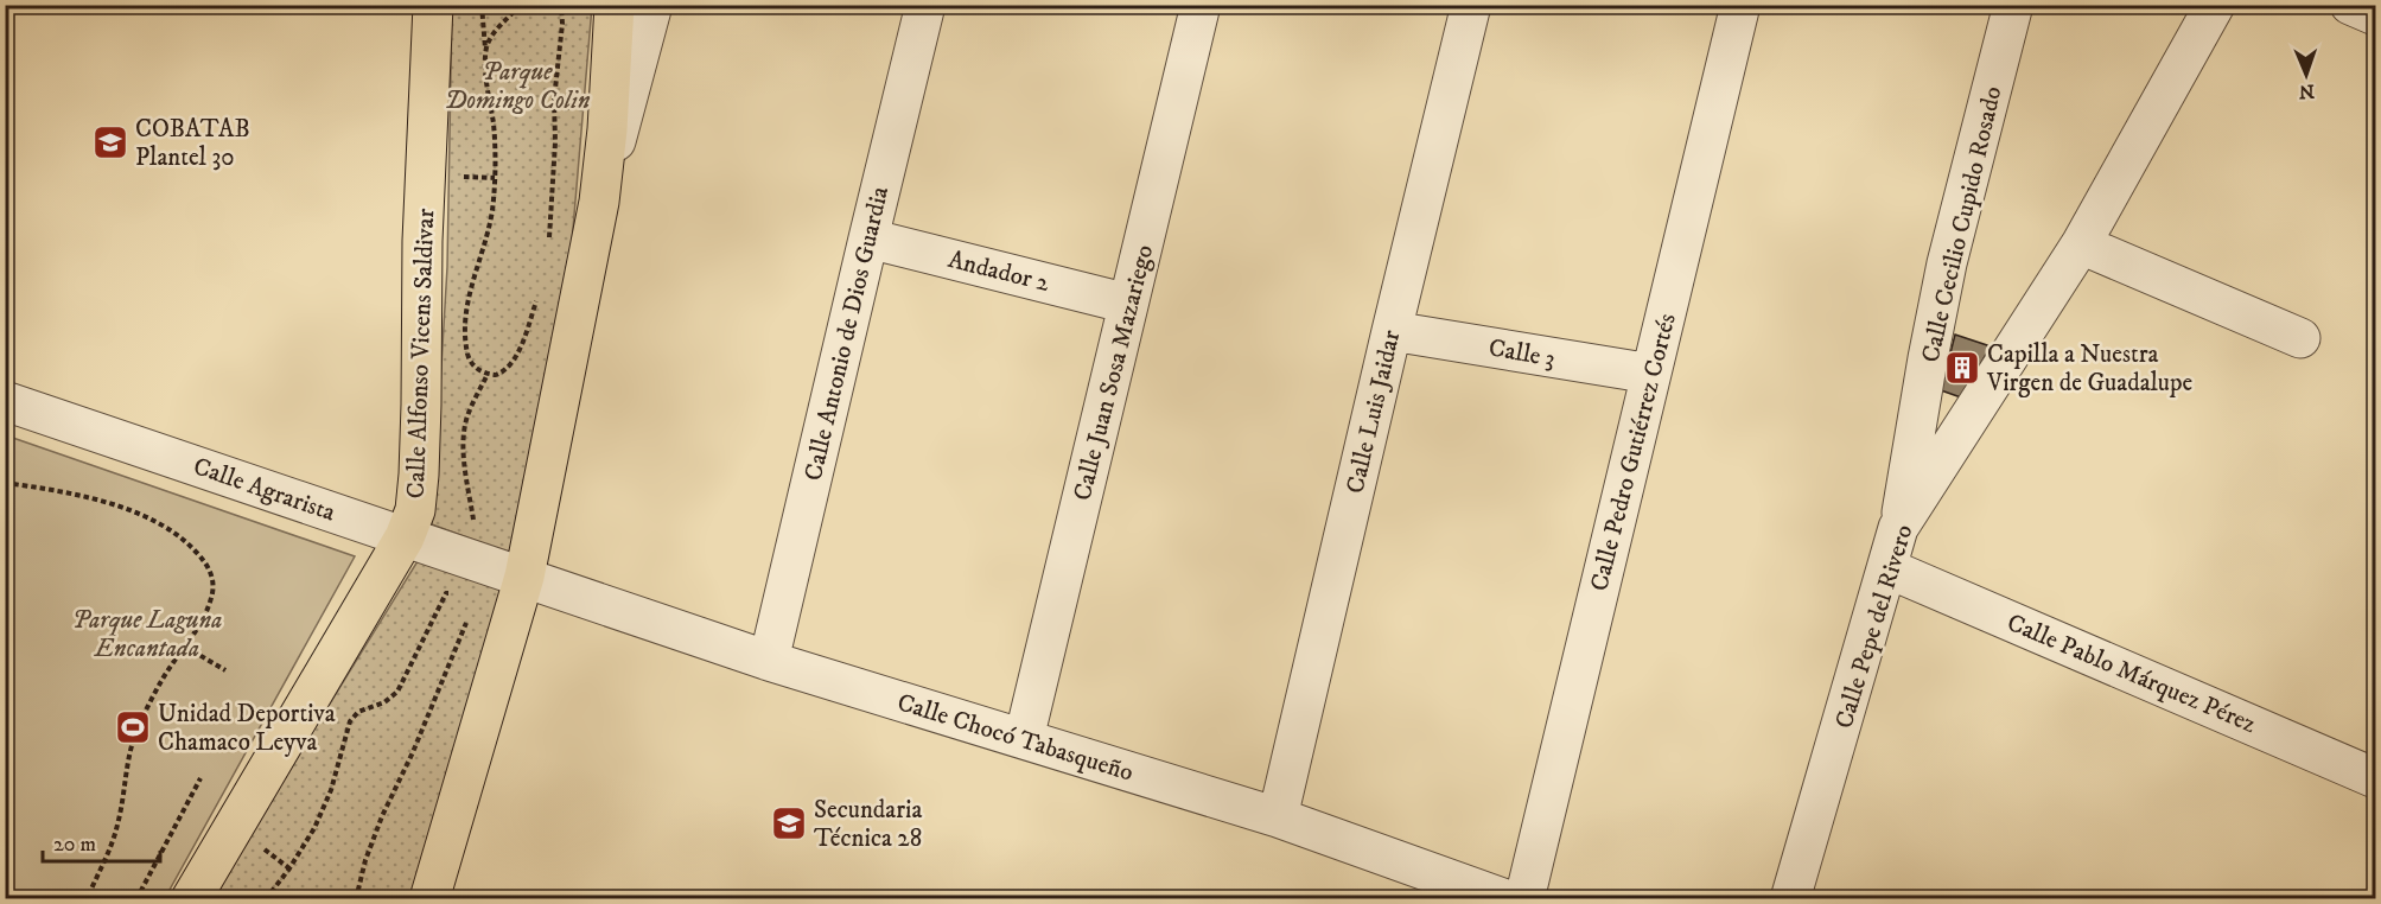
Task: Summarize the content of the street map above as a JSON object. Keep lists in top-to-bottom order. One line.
{"streets":{"main road":["Calle Alfonso Vicens Saldivar"],"street":["Calle Cecilio Cupido Rosado","Andador 2","Calle Antonio de Dios Guardia","Calle 3","Calle Juan Sosa Mazariego","Calle Luis Jaidar","Calle Pedro Gutiérrez Cortés","Calle Agrarista","Calle Pepe del Rivero","Calle Pablo Márquez Pérez","Calle Chocó Tabasqueño"]},"crossings":[["Calle Cecilio Cupido Rosado","Calle Pepe del Rivero"],["Andador 2","Calle Antonio de Dios Guardia"],["Andador 2","Calle Juan Sosa Mazariego"],["Calle Antonio de Dios Guardia","Calle Chocó Tabasqueño"],["Calle 3","Calle Luis Jaidar"],["Calle 3","Calle Pedro Gutiérrez Cortés"],["Calle Alfonso Vicens Saldivar","Calle Agrarista"],["Calle Juan Sosa Mazariego","Calle Chocó Tabasqueño"],["Calle Luis Jaidar","Calle Chocó Tabasqueño"],["Calle Agrarista","Calle Chocó Tabasqueño"],["Calle Pepe del Rivero","Calle Pablo Márquez Pérez"]],"parks":["Parque Domingo Colin","Parque Laguna Encantada"],"places":{"school or university":["COBATAB Plantel 30","Secundaria Técnica 28"],"building":["Capilla a Nuestra Virgen de Guadalupe"],"sports":["Unidad Deportiva Chamaco Leyva"]},"scale_bar":"20 m","north":"bottom"}
